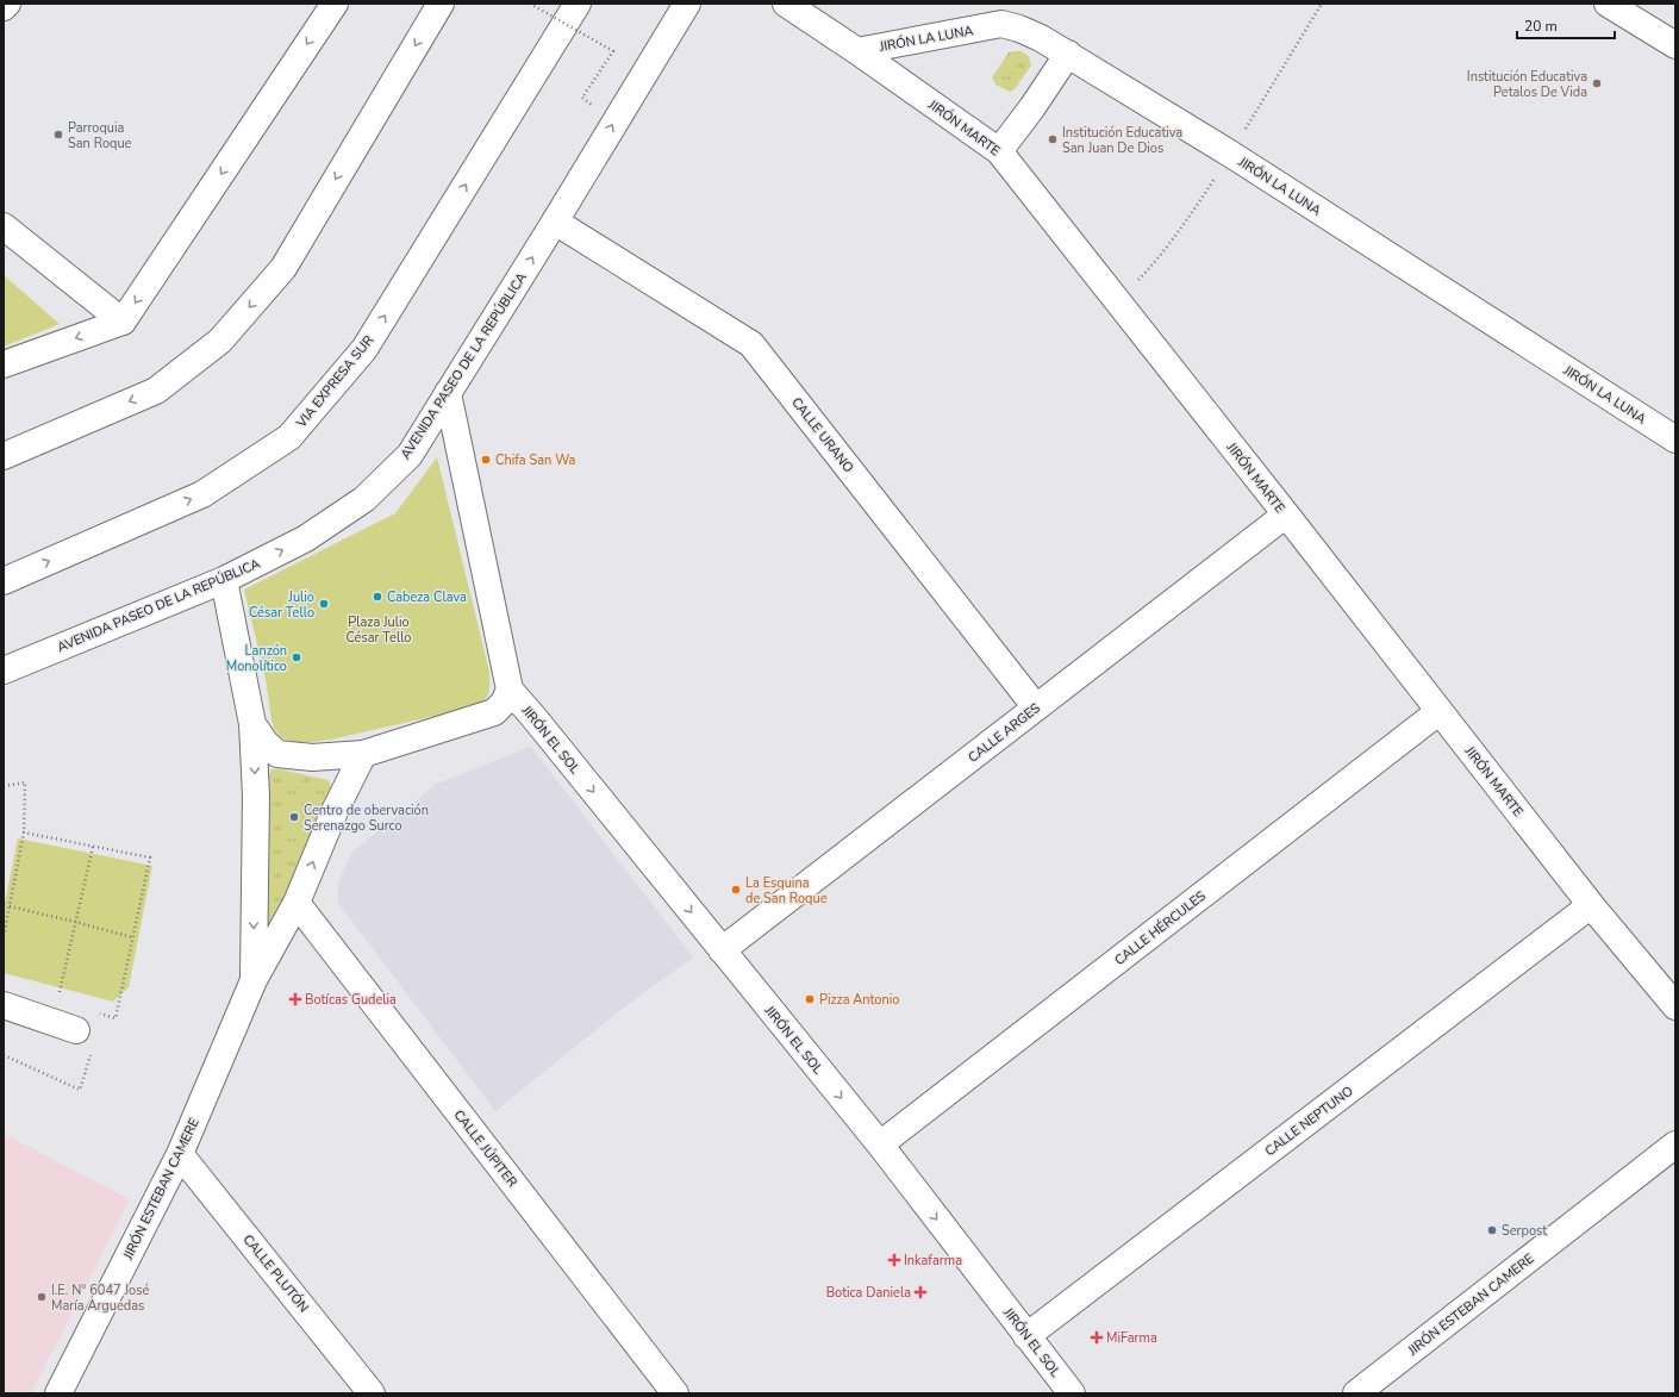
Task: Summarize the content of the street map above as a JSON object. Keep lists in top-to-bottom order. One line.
{"streets":{"main road":["JIRÓN LA LUNA","JIRÓN MARTE","AVENIDA PASEO DE LA REPÚBLICA","VIA EXPRESA SUR","CALLE URANO","CALLE ARGES","JIRÓN EL SOL","CALLE HÉRCULES","CALLE NEPTUNO","CALLE JÚPITER","JIRÓN ESTEBAN CAMERE","CALLE PLUTÓN"]},"crossings":[["JIRÓN LA LUNA","JIRÓN MARTE"],["JIRÓN MARTE","CALLE ARGES"],["JIRÓN MARTE","CALLE HÉRCULES"],["JIRÓN MARTE","CALLE NEPTUNO"],["AVENIDA PASEO DE LA REPÚBLICA","CALLE URANO"],["AVENIDA PASEO DE LA REPÚBLICA","JIRÓN ESTEBAN CAMERE"],["CALLE URANO","CALLE ARGES"],["CALLE ARGES","JIRÓN EL SOL"],["JIRÓN EL SOL","CALLE HÉRCULES"],["JIRÓN EL SOL","CALLE NEPTUNO"],["CALLE JÚPITER","JIRÓN ESTEBAN CAMERE"],["JIRÓN ESTEBAN CAMERE","CALLE PLUTÓN"]],"one_way":["JIRÓN EL SOL"],"parks":["Plaza Julio César Tello"],"places":{"other":["Institución Educativa Petalos De Vida","Parroquia San Roque","Institución Educativa San Juan De Dios","Chifa San Wa","Cabeza Clava","Julio César Tello","Lanzón Monolítico","Centro de obervación Serenazgo Surco","La Esquina de San Roque","Pizza Antonio","Serpost","I.E. N° 6047 José María Arguedas"],"health":["Botícas Gudelia","Inkafarma","Botica Daniela","MiFarma"]},"scale_bar":"20 m"}
